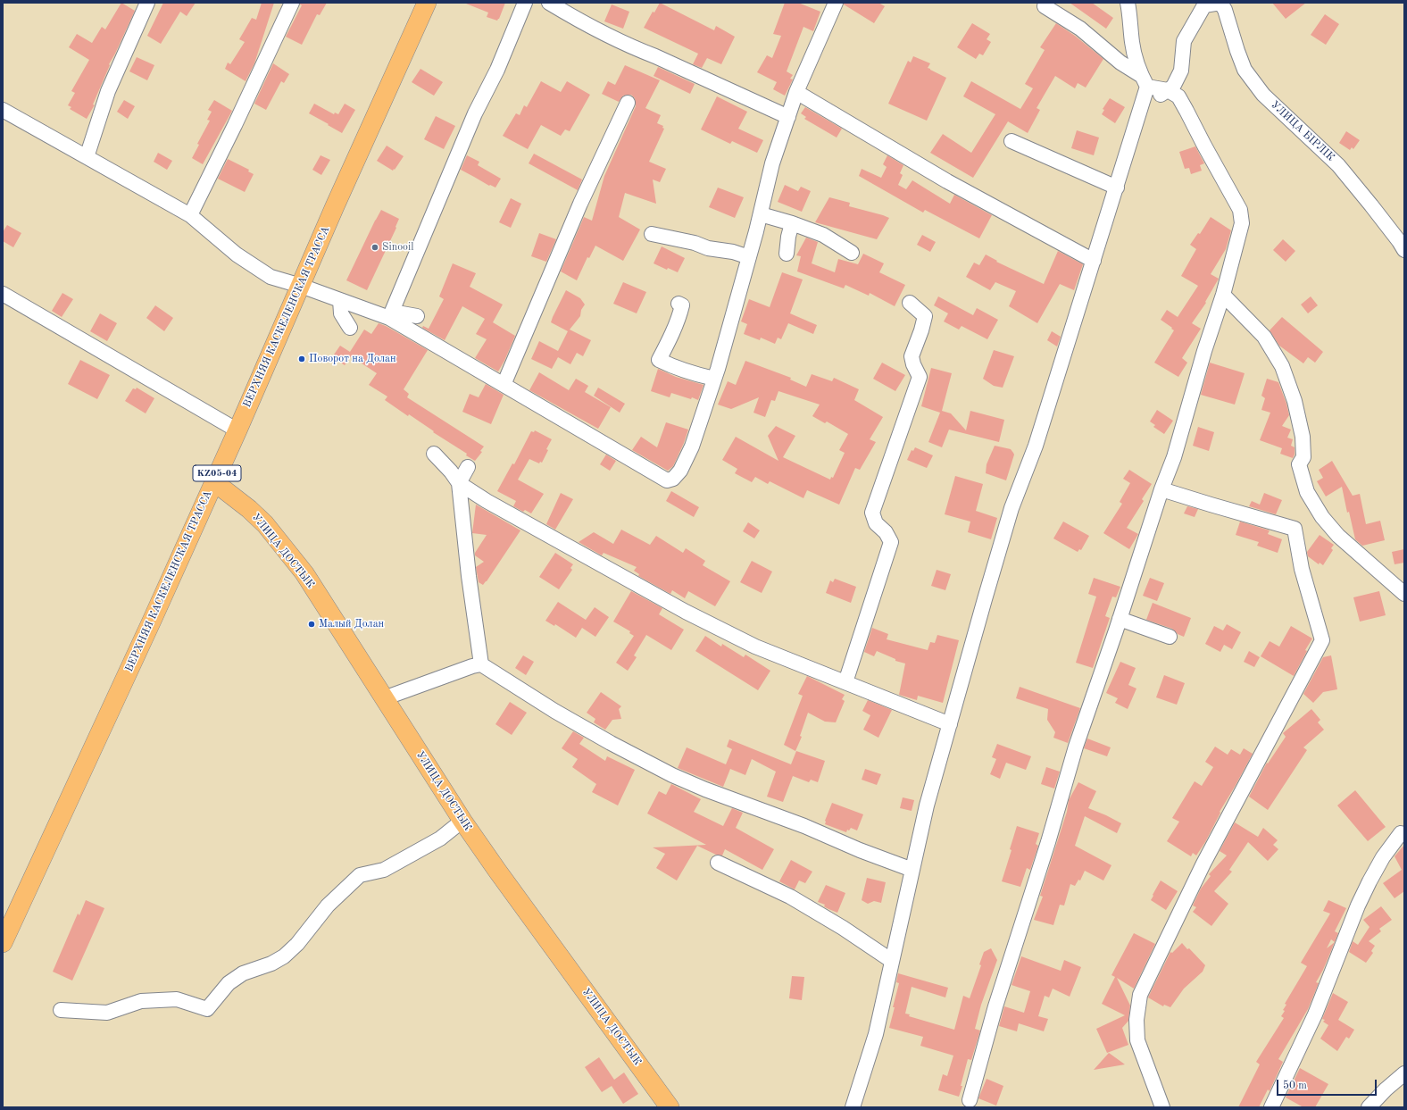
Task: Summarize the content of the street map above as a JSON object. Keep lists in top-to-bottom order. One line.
{"streets":{"main road":["ВЕРХНЯЯ КАСКЕЛЕНСКАЯ ТРАССА","KZ05-04","УЛИЦА ДОСТЫК"],"street":["УЛИЦА БІРЛІК"]},"crossings":[["ВЕРХНЯЯ КАСКЕЛЕНСКАЯ ТРАССА","УЛИЦА ДОСТЫК"]],"places":["Sinooil","Поворот на Долан","Малый Долан"],"scale_bar":"50 m"}
